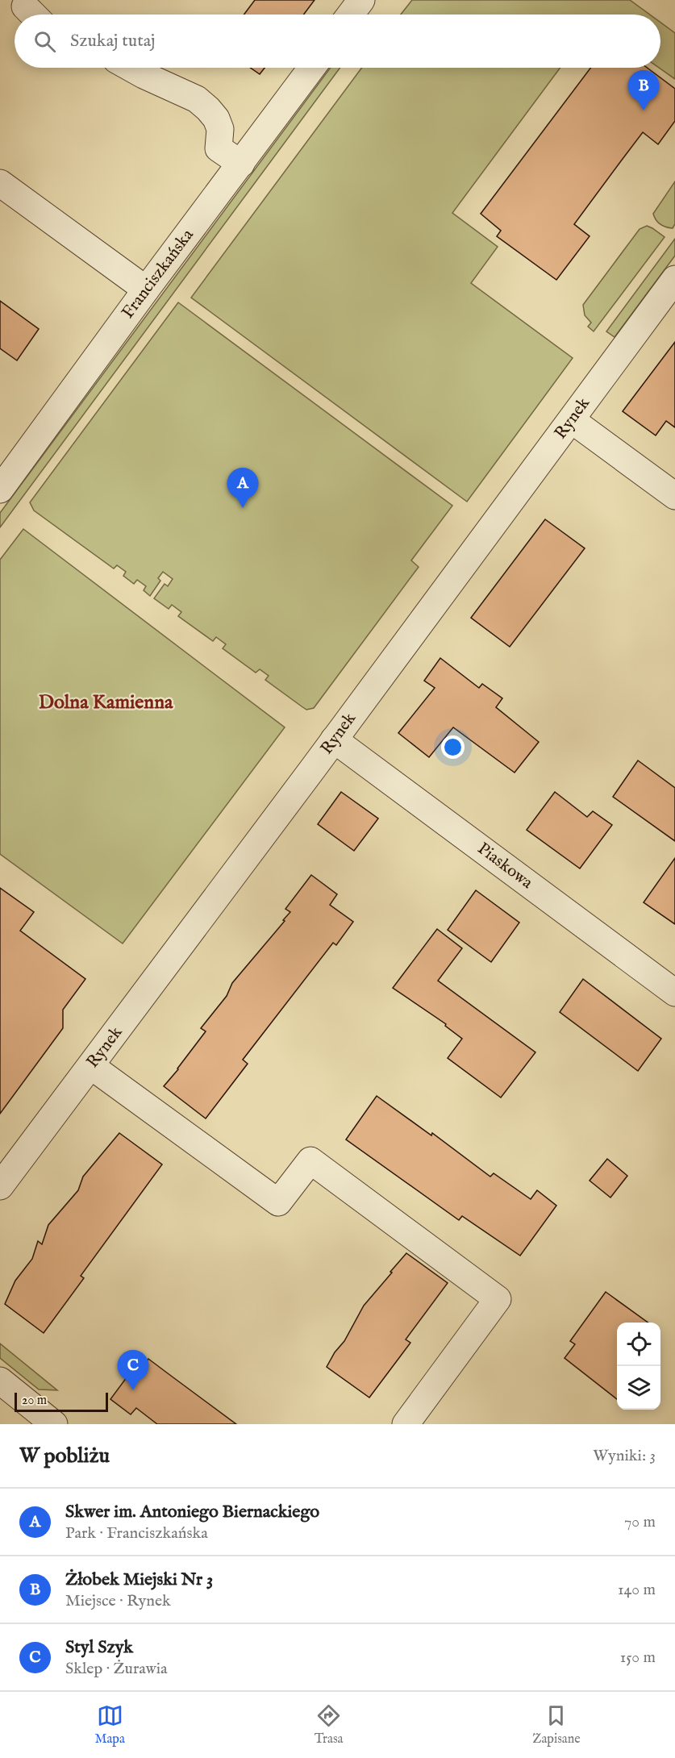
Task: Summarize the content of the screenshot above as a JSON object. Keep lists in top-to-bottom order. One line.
{"streets":{"street":["Franciszkańska","Rynek","Piaskowa"]},"crossings":[["Rynek","Piaskowa"]],"districts":["Dolna Kamienna"],"scale_bar":"20 m","page":{"search":"Szukaj tutaj","pins":["B","A","C"],"scale":"20 m","heading":["W pobliżu","Wyniki: 3"],"list":[{"mark":"A","name":"Skwer im. Antoniego Biernackiego","note":"Park · Franciszkańska","value":"70 m"},{"mark":"B","name":"Żłobek Miejski Nr 3","note":"Miejsce · Rynek","value":"140 m"},{"mark":"C","name":"Styl Szyk","note":"Sklep · Żurawia","value":"150 m"}],"nav":["Mapa","Trasa","Zapisane"]}}
